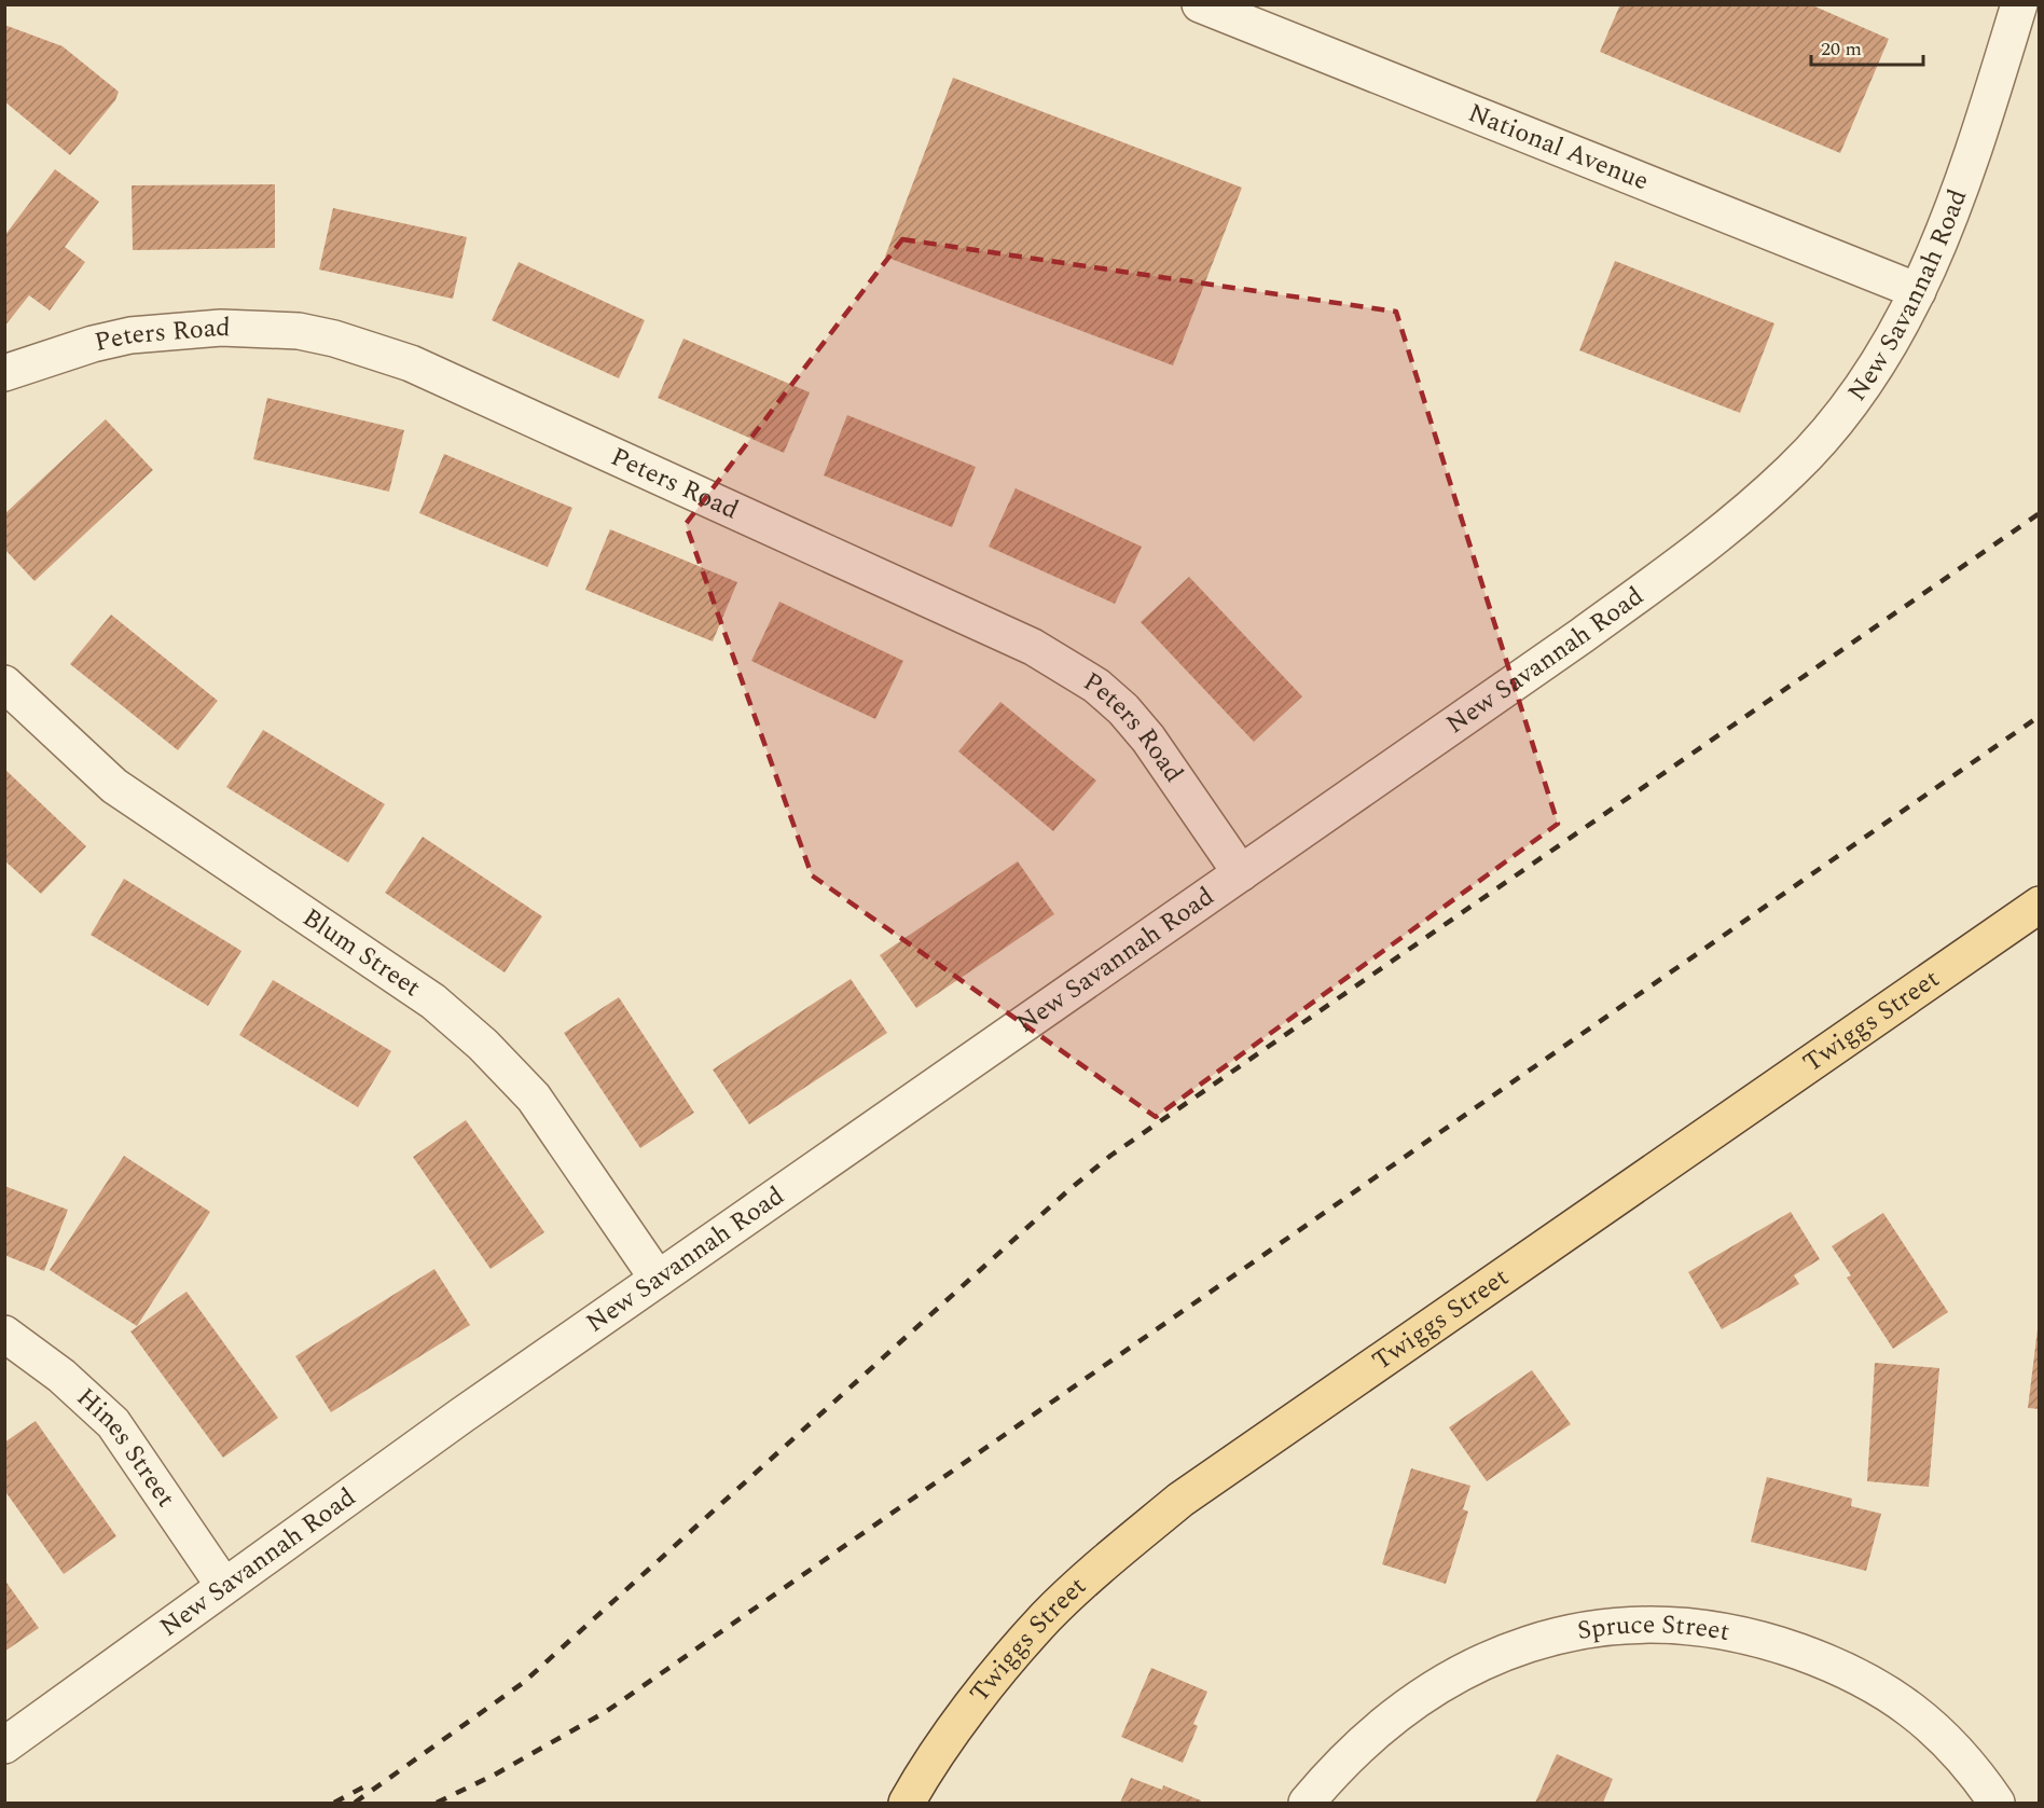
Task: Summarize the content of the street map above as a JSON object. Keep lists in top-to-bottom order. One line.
{"streets":{"main road":["Twiggs Street"],"street":["National Avenue","New Savannah Road","Peters Road","Blum Street","Hines Street","Spruce Street"]},"crossings":[["National Avenue","New Savannah Road"],["New Savannah Road","Peters Road"],["New Savannah Road","Blum Street"],["New Savannah Road","Hines Street"]],"scale_bar":"20 m"}
